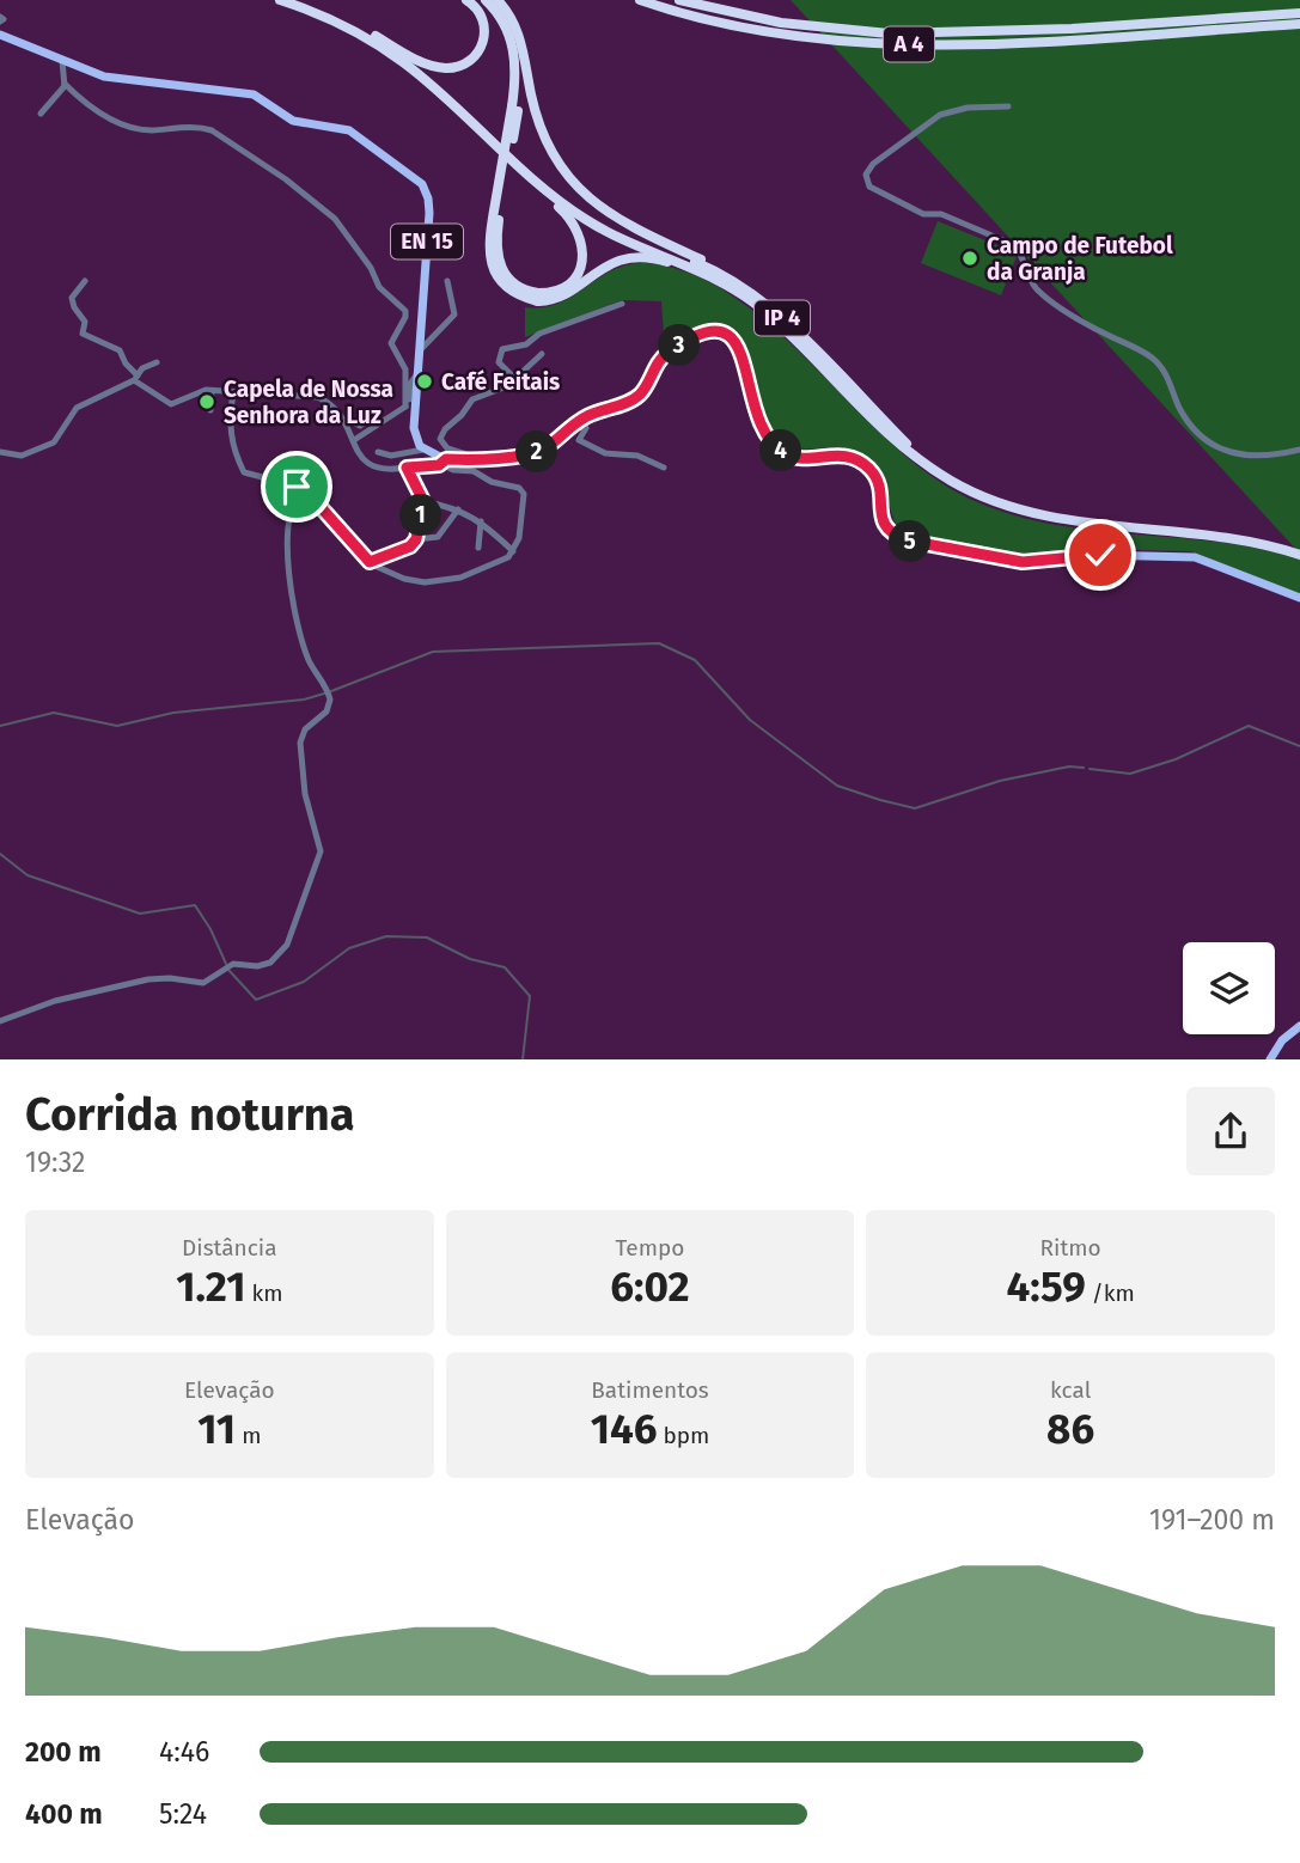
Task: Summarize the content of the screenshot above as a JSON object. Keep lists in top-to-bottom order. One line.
{"streets":{"highway":["A 4","IP 4"],"main road":["EN 15"]},"places":["Campo de Futebol da Granja","Café Feitais","Capela de Nossa Senhora da Luz"],"page":{"pins":["3","4","2","1","5"],"heading":["Corrida noturna","19:32"],"stats":[["Distância","1.21 km"],["Tempo","6:02"],["Ritmo","4:59 /km"],["Elevação","11 m"],["Batimentos","146 bpm"],["kcal","86"]],"chart":["Elevação","191–200 m"],"list":[{"name":"200 m","note":"4:46"},{"name":"400 m","note":"5:24"}]}}
